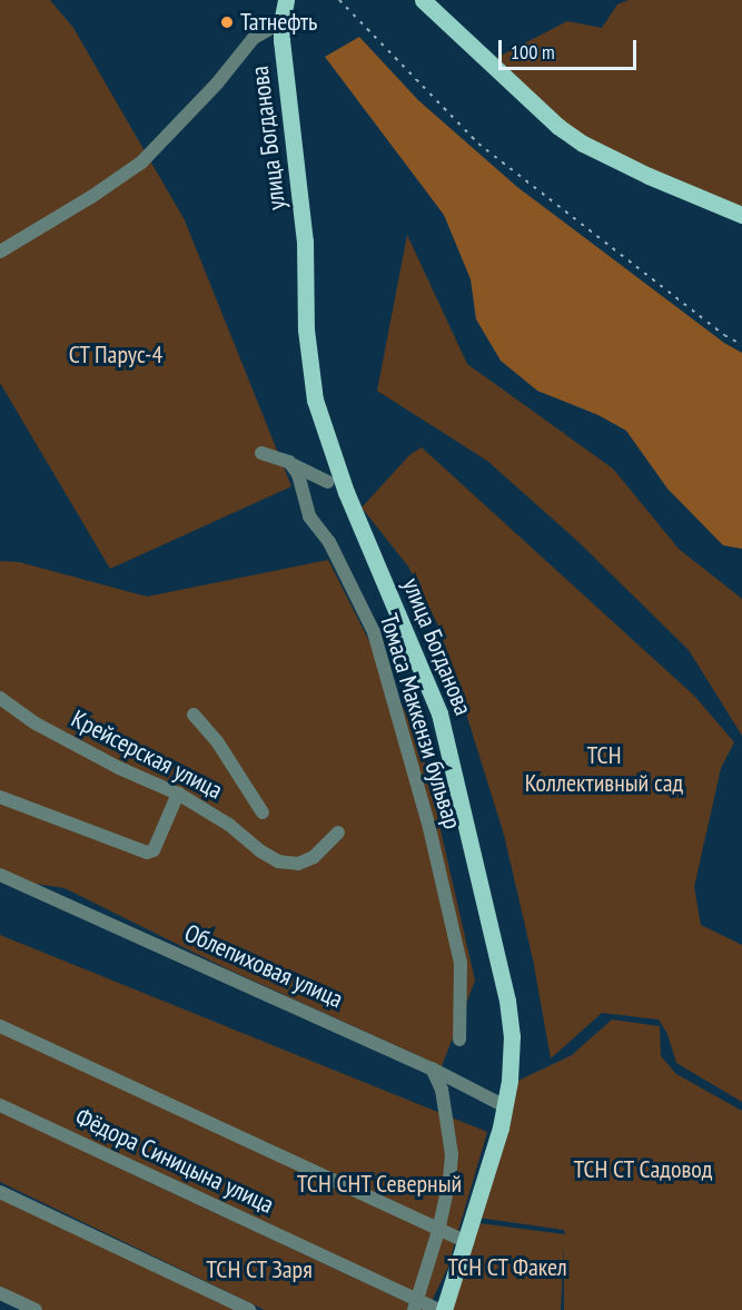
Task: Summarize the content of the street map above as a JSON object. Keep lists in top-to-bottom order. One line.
{"streets":{"main road":["улица Богданова"],"street":["Томаса Маккензи бульвар","Крейсерская улица","Облепиховая улица","Фёдора Синицына улица"]},"crossings":[["улица Богданова","Облепиховая улица"],["улица Богданова","Фёдора Синицына улица"]],"parks":["СТ Парус-4","ТСН Коллективный сад","ТСН СТ Садовод","ТСН СНТ Северный","ТСН СТ Факел","ТСН СТ Заря"],"places":["Татнефть"],"scale_bar":"100 m"}
